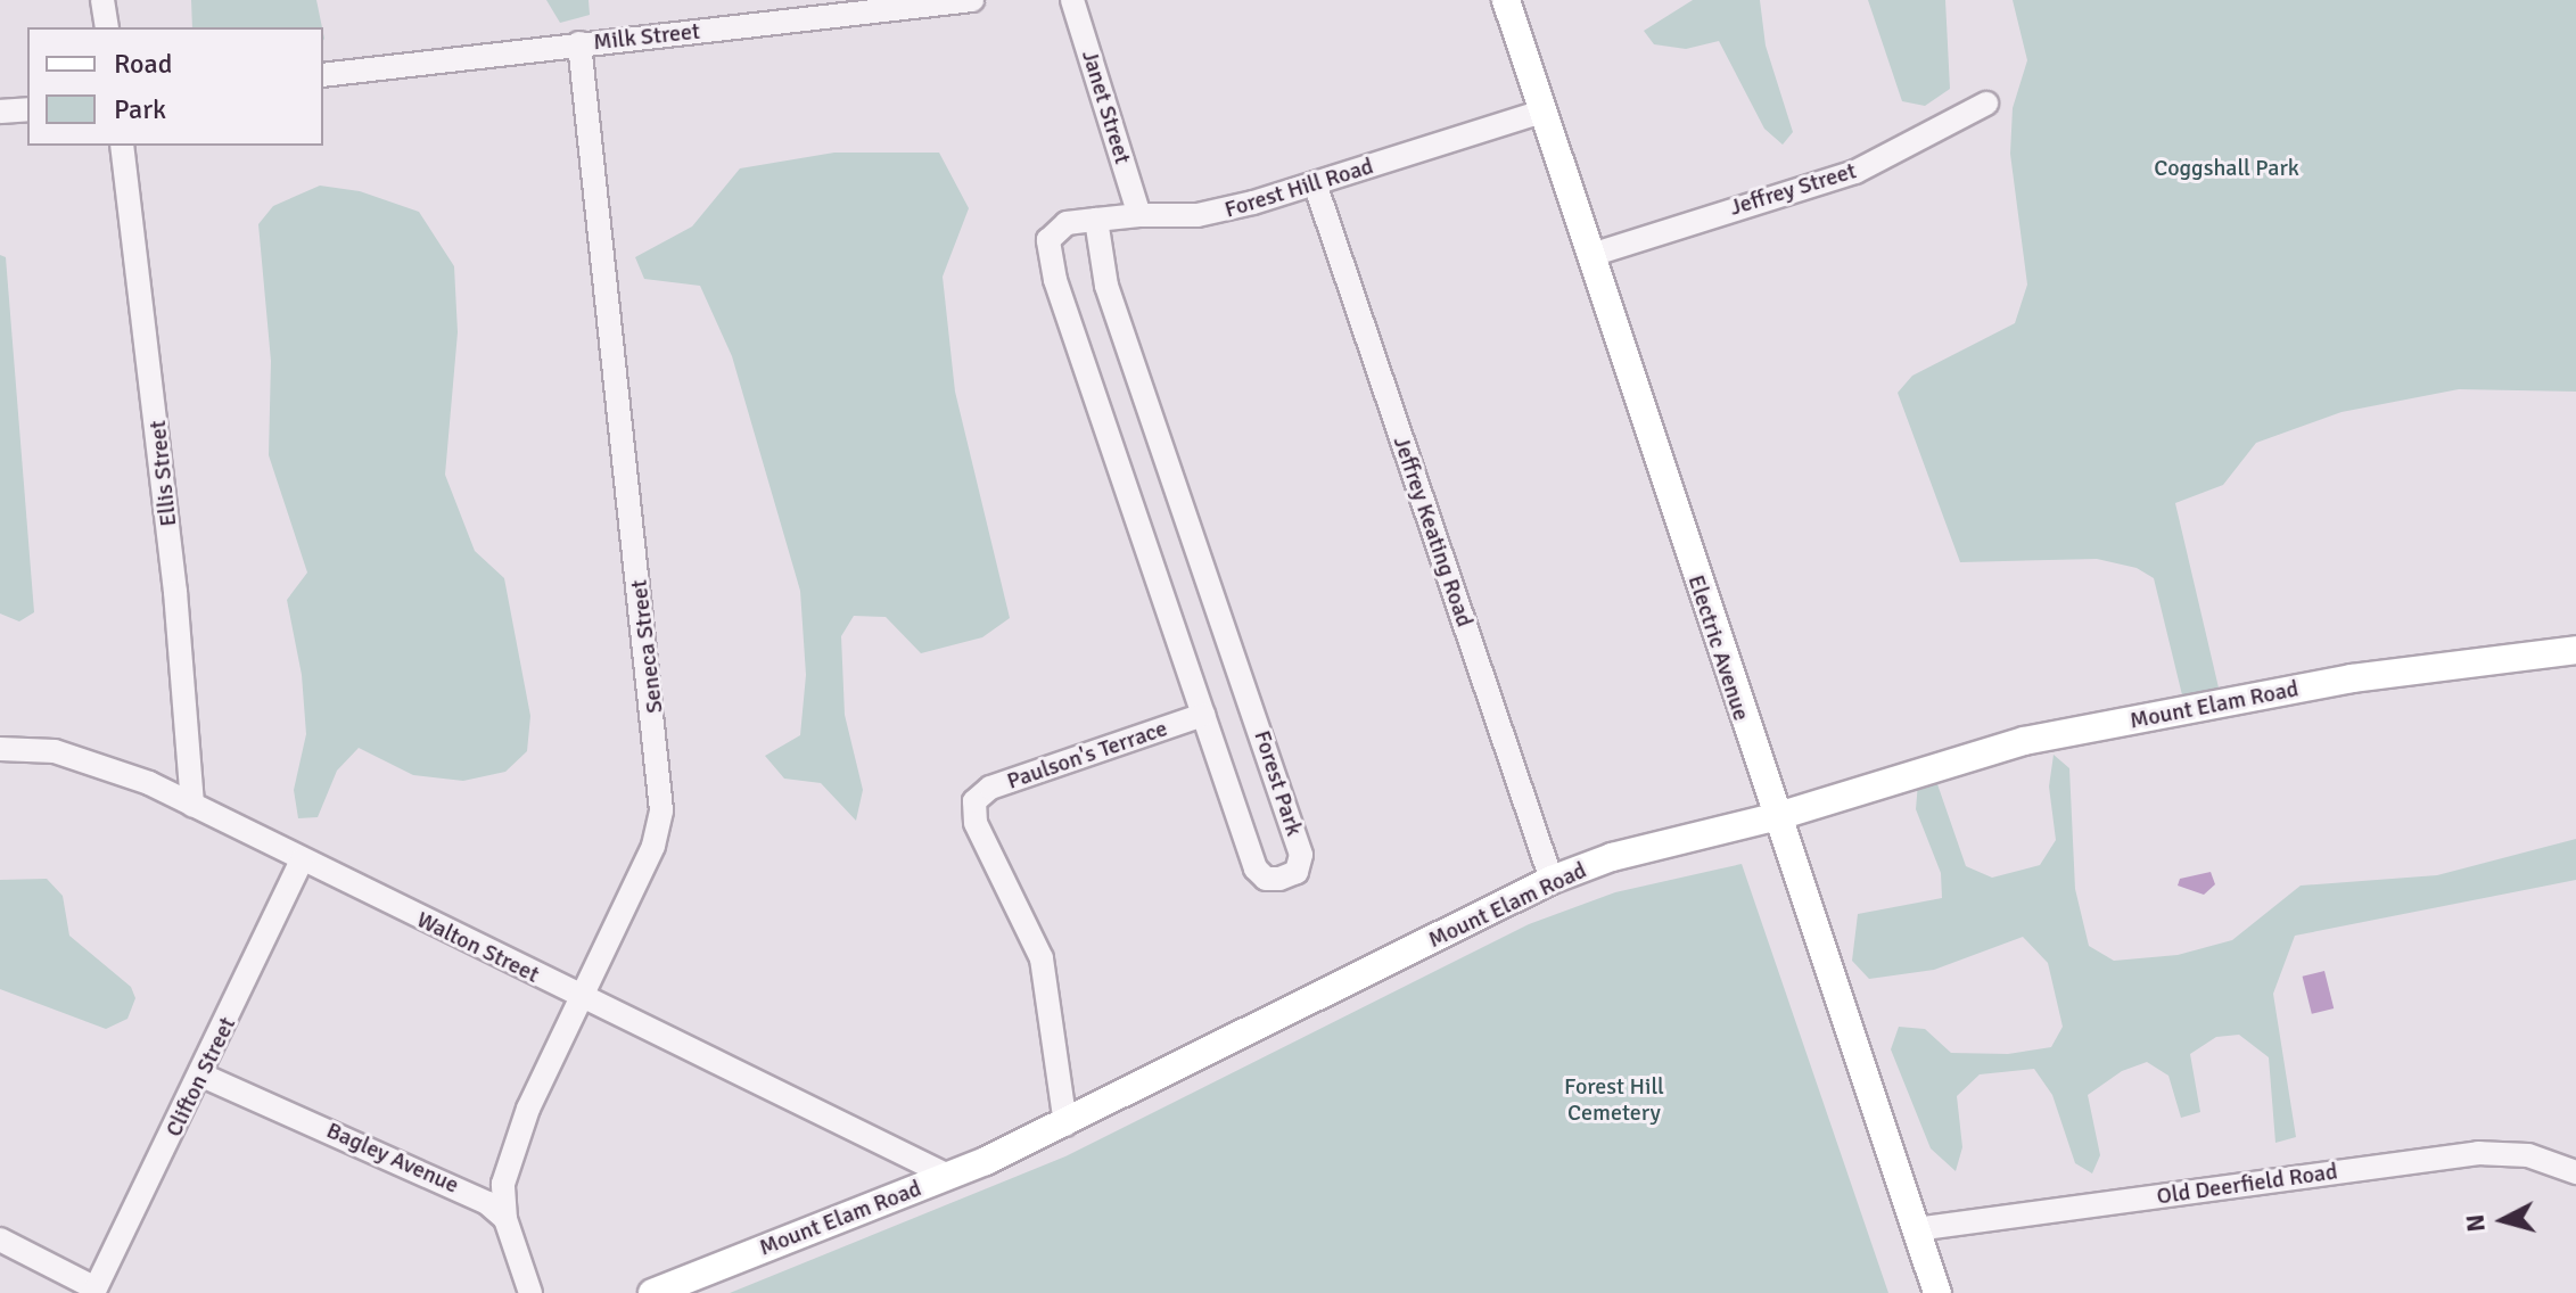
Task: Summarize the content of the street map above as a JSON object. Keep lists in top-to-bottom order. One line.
{"streets":{"main road":["Electric Avenue","Mount Elam Road"],"street":["Milk Street","Janet Street","Forest Hill Road","Jeffrey Street","Ellis Street","Jeffrey Keating Road","Seneca Street","Paulson's Terrace","Forest Park","Walton Street","Clifton Street","Bagley Avenue","Old Deerfield Road"]},"crossings":[["Milk Street","Seneca Street"],["Janet Street","Forest Hill Road"],["Forest Hill Road","Jeffrey Keating Road"],["Forest Hill Road","Electric Avenue"],["Forest Hill Road","Forest Park"],["Jeffrey Street","Electric Avenue"],["Ellis Street","Walton Street"],["Jeffrey Keating Road","Mount Elam Road"],["Seneca Street","Walton Street"],["Seneca Street","Bagley Avenue"],["Electric Avenue","Mount Elam Road"],["Electric Avenue","Old Deerfield Road"],["Mount Elam Road","Paulson's Terrace"],["Mount Elam Road","Walton Street"],["Paulson's Terrace","Forest Park"],["Walton Street","Clifton Street"],["Clifton Street","Bagley Avenue"]],"parks":["Coggshall Park","Forest Hill Cemetery"],"legend":["Road","Park"],"north":"left"}
